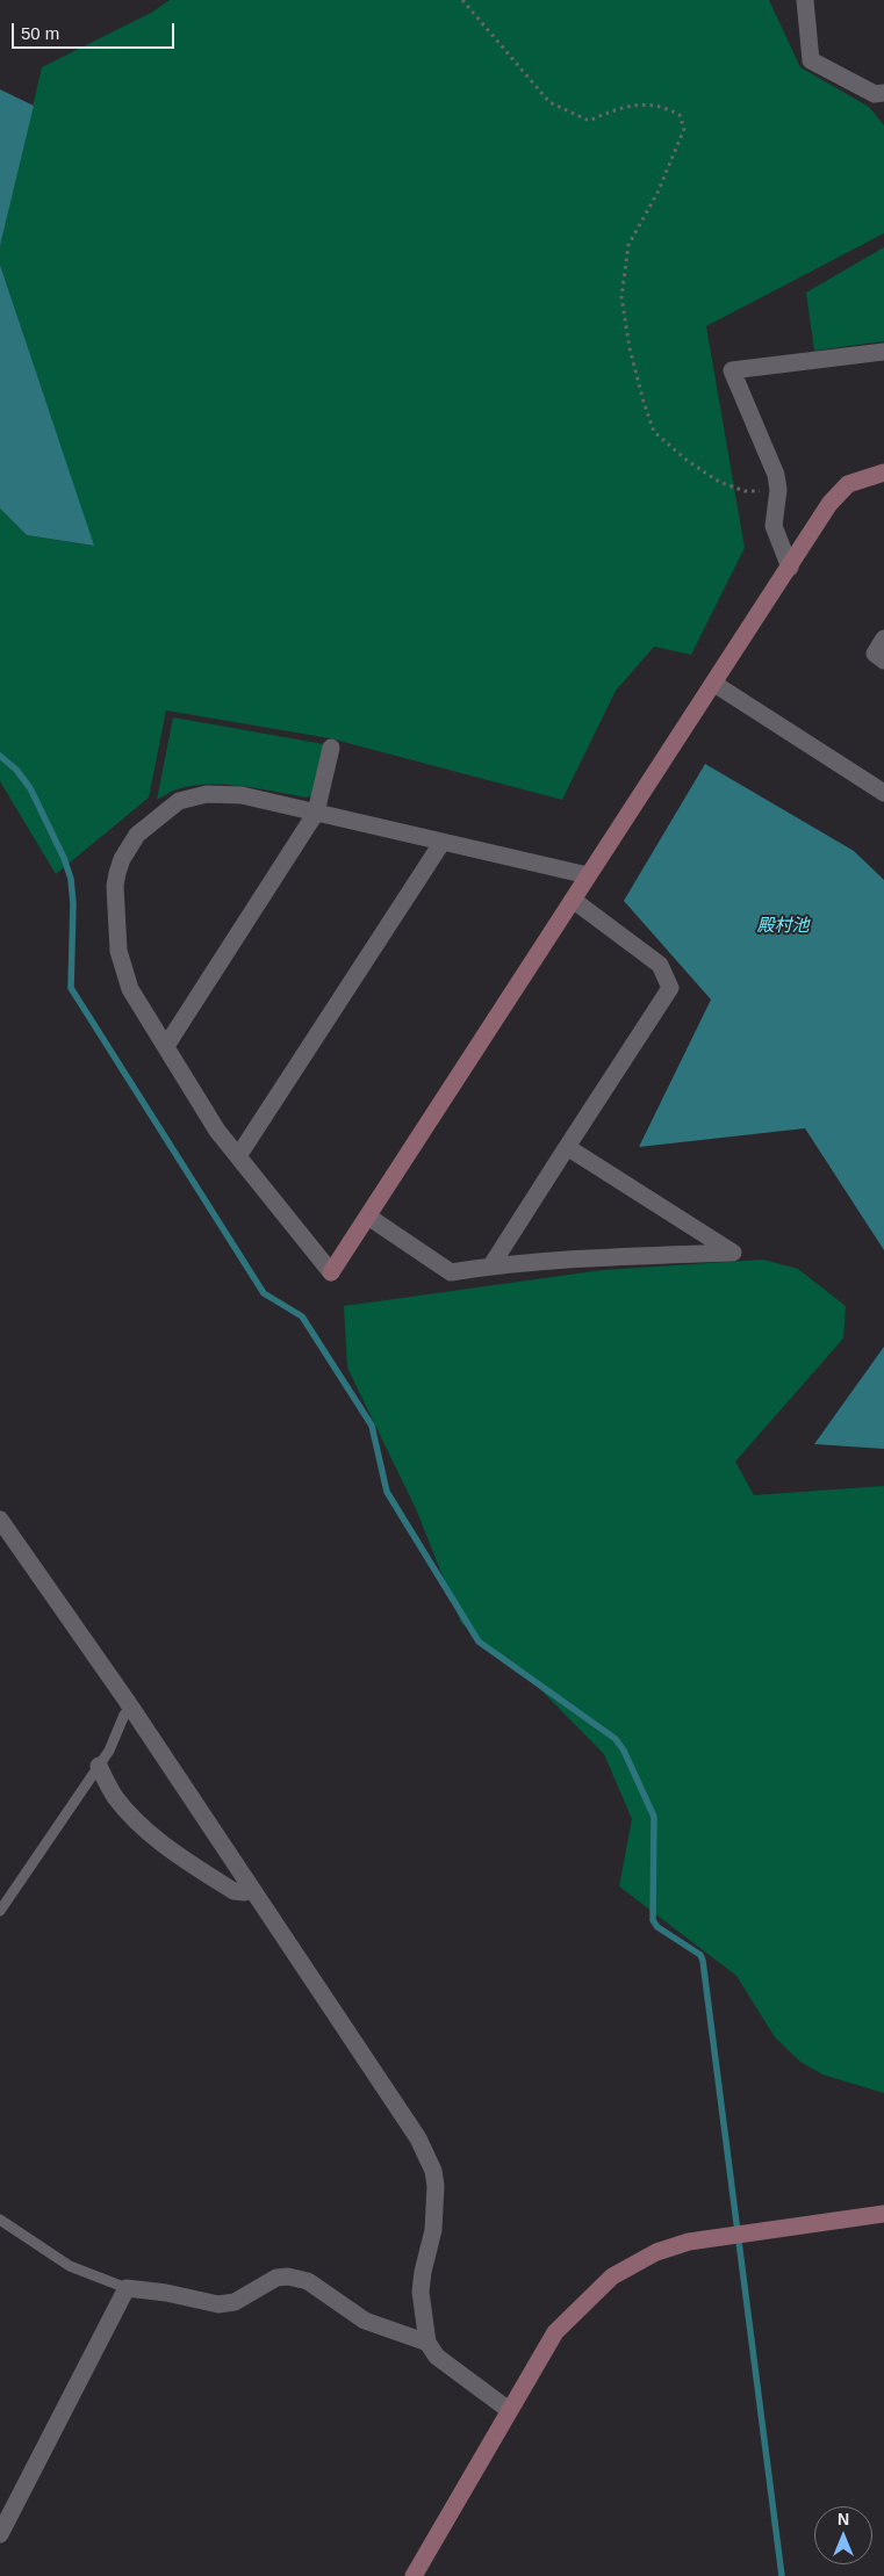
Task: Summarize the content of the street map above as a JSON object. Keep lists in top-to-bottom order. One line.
{"water":["殿村池"],"scale_bar":"50 m","north":"top"}
